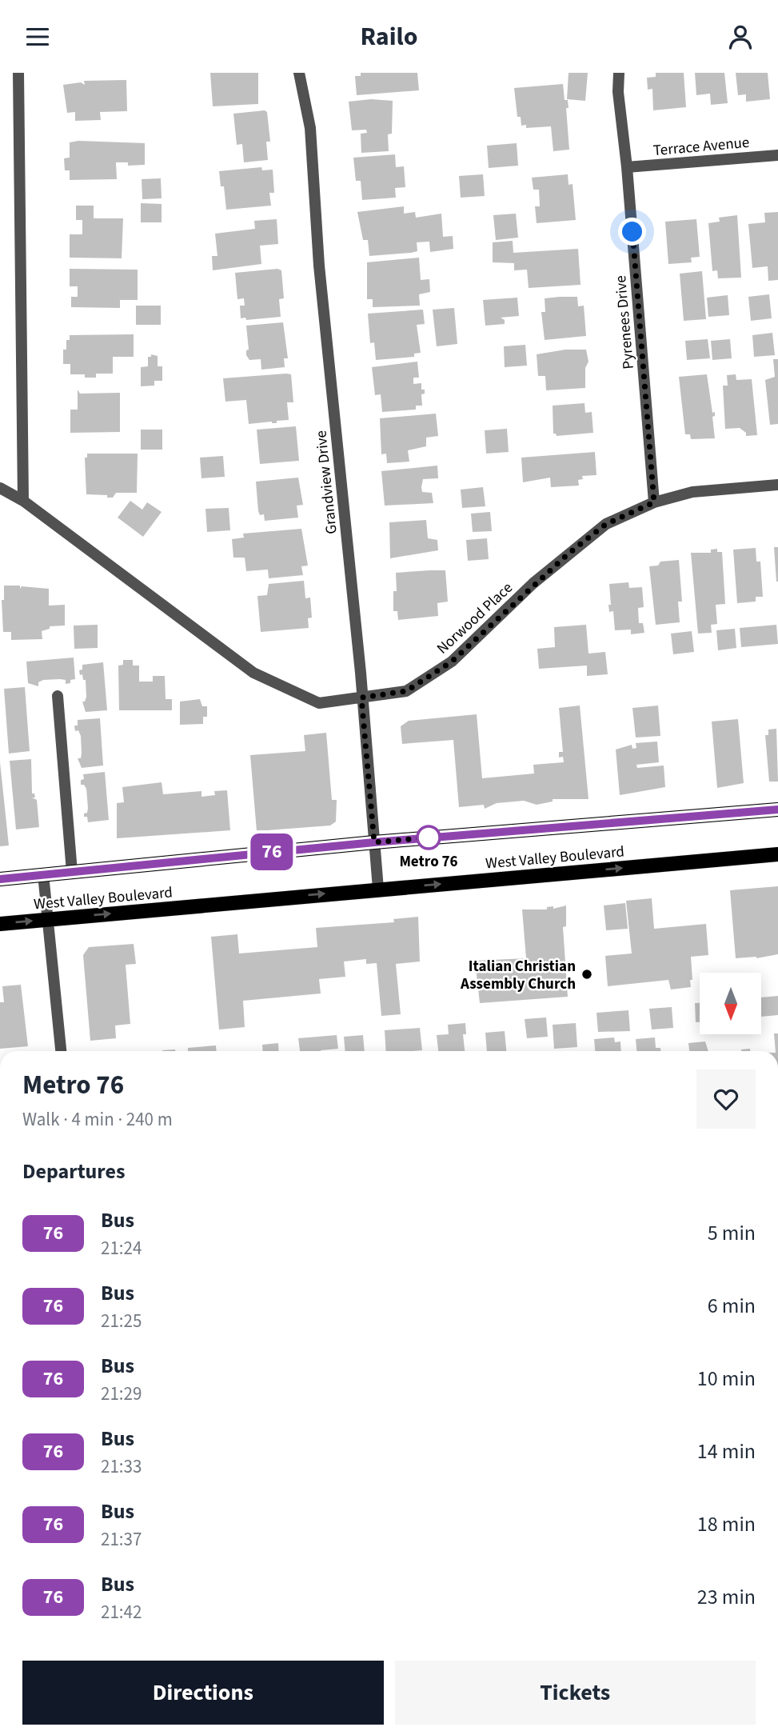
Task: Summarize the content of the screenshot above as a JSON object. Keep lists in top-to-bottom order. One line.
{"streets":{"main road":["West Valley Boulevard"],"street":["Terrace Avenue","Pyrenees Drive","Grandview Drive","Norwood Place"]},"crossings":[["Terrace Avenue","Pyrenees Drive"],["Pyrenees Drive","Norwood Place"],["Grandview Drive","Norwood Place"],["Grandview Drive","West Valley Boulevard"]],"places":["Metro 76","Italian Christian Assembly Church"],"lines":["bus line 76"],"north":"bottom","page":{"header":"Railo","on_map":"76","heading":[["Metro 76","Walk · 4 min · 240 m"],"Departures"],"list":[{"mark":"76","name":"Bus","note":"21:24","value":"5 min"},{"mark":"76","name":"Bus","note":"21:25","value":"6 min"},{"mark":"76","name":"Bus","note":"21:29","value":"10 min"},{"mark":"76","name":"Bus","note":"21:33","value":"14 min"},{"mark":"76","name":"Bus","note":"21:37","value":"18 min"},{"mark":"76","name":"Bus","note":"21:42","value":"23 min"}],"buttons":["Directions","Tickets"]}}
